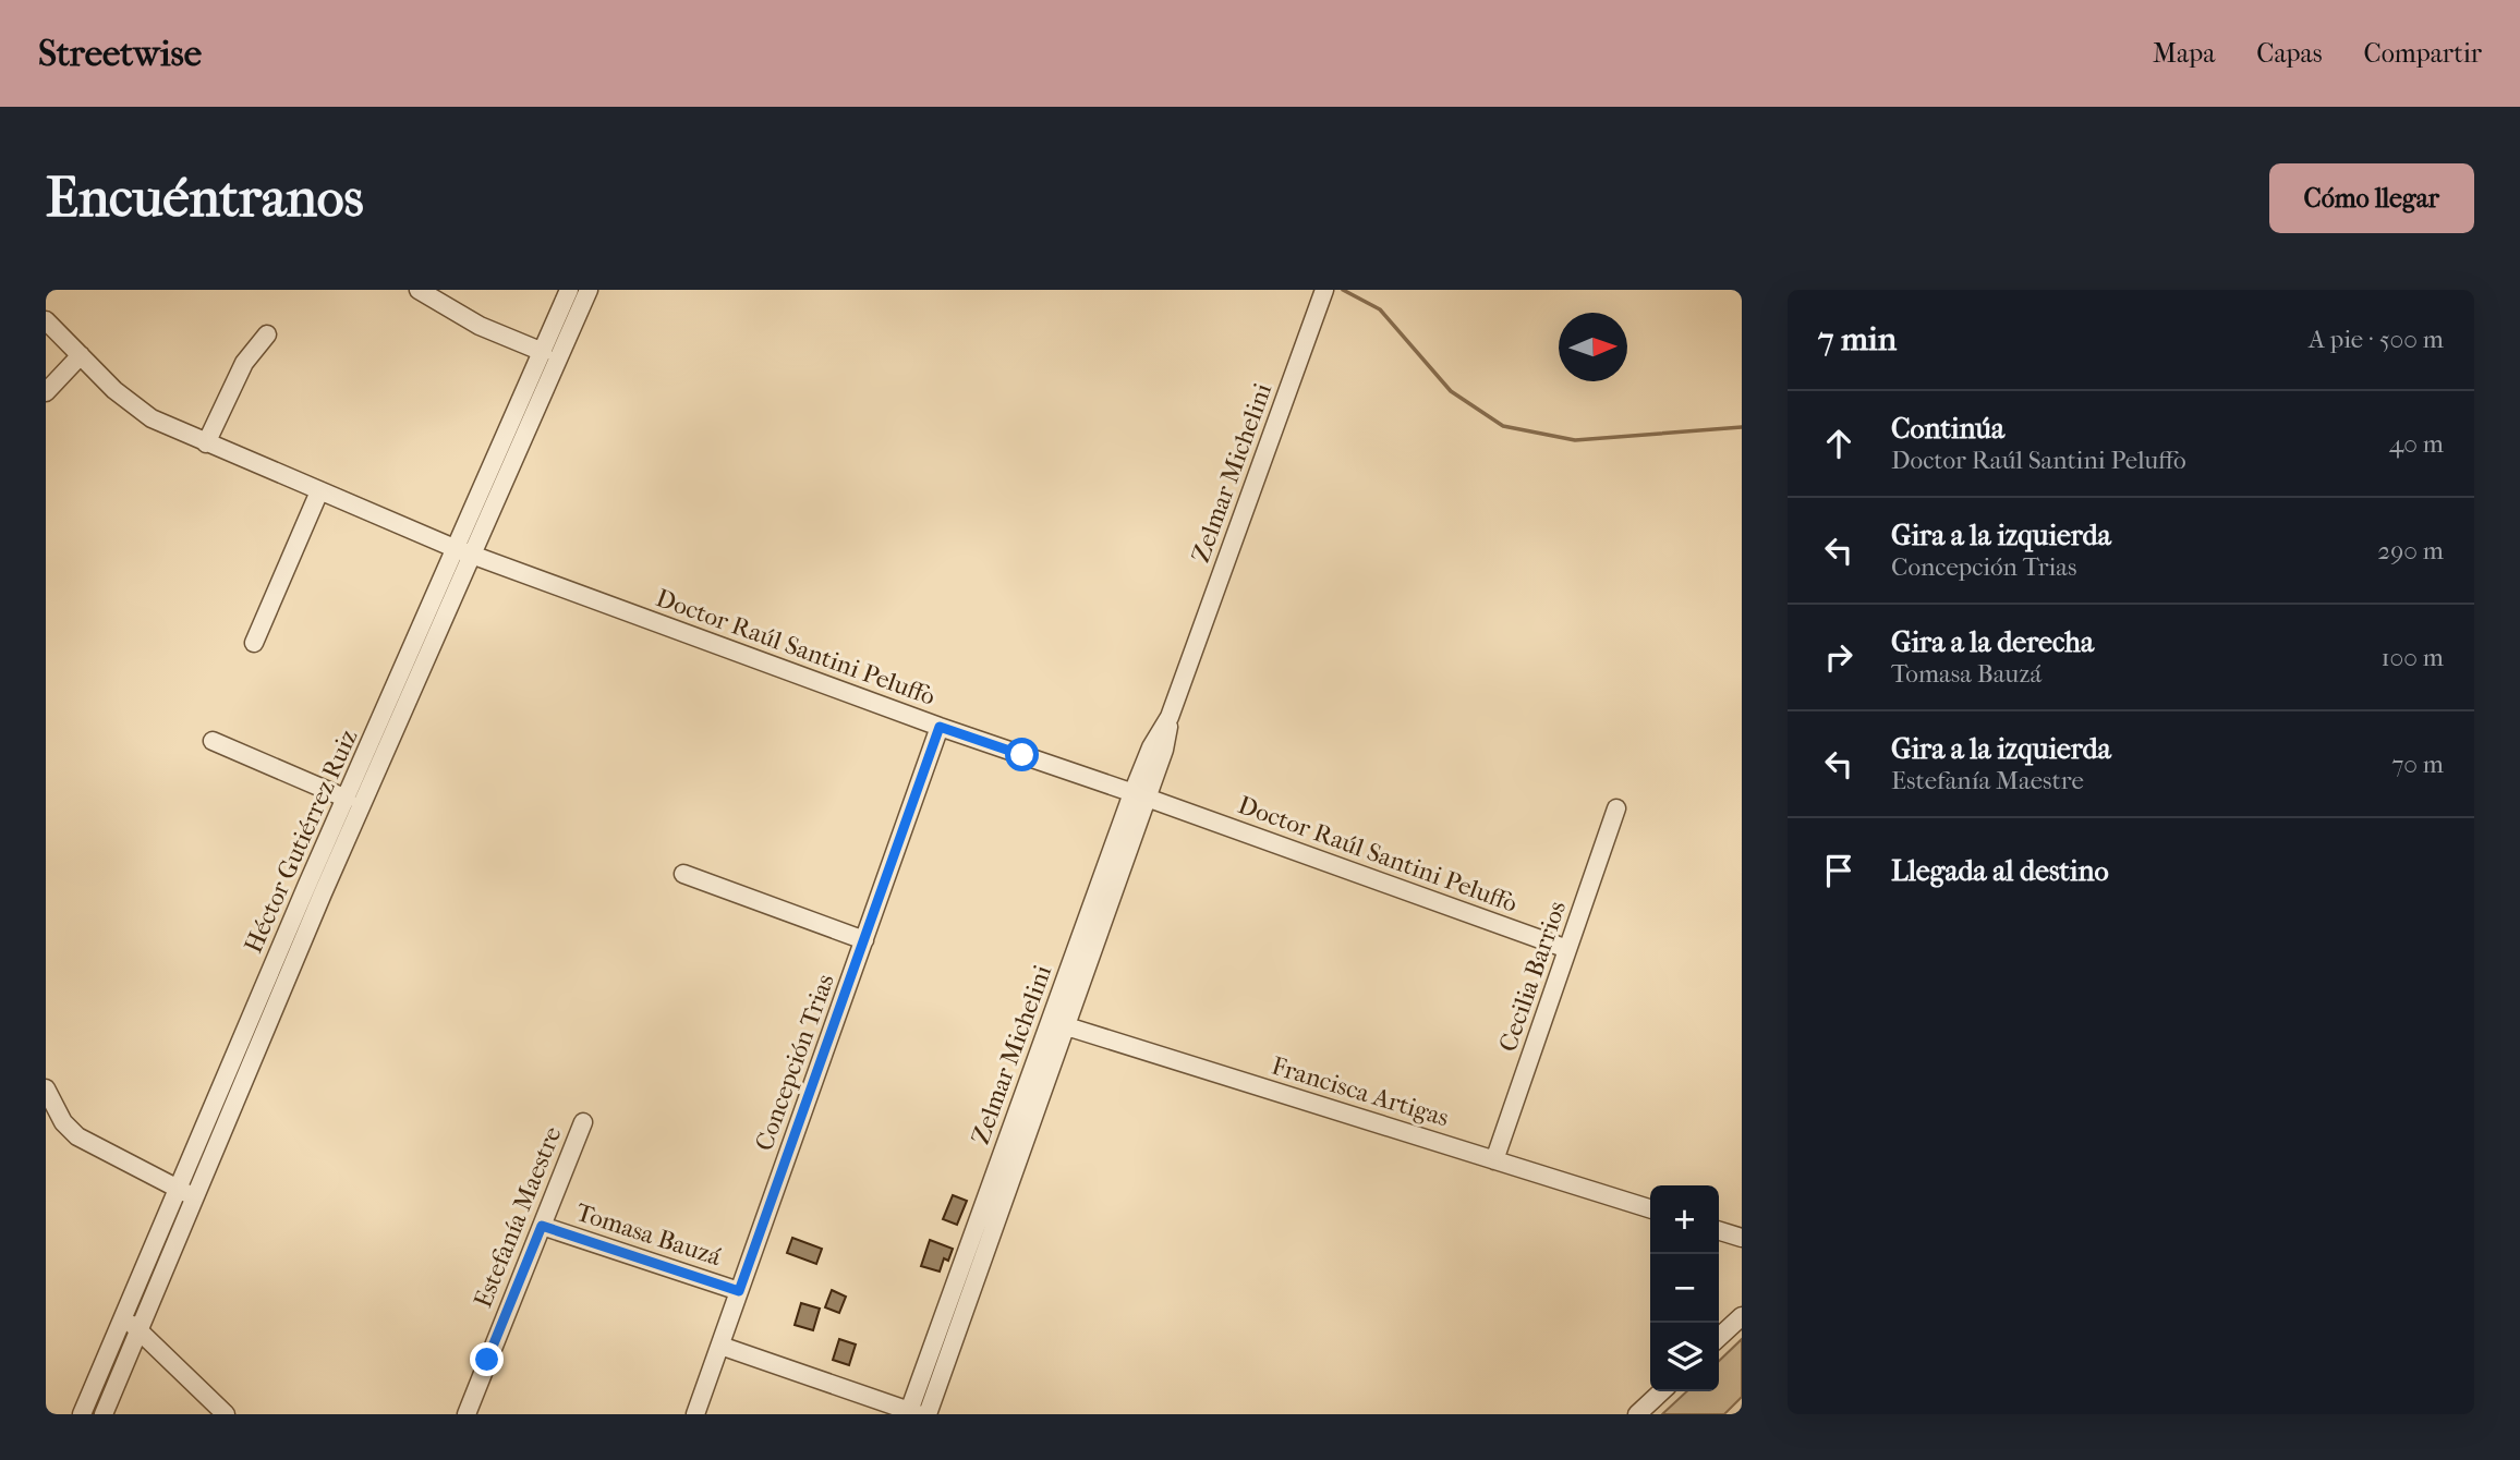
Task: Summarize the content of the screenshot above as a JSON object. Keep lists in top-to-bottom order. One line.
{"streets":{"street":["Zelmar Michelini","Doctor Raúl Santini Peluffo","Héctor Gutiérrez Ruiz","Cecilia Barrios","Concepción Trias","Francisca Artigas","Estefanía Maestre","Tomasa Bauzá"]},"crossings":[["Zelmar Michelini","Doctor Raúl Santini Peluffo"],["Zelmar Michelini","Francisca Artigas"],["Doctor Raúl Santini Peluffo","Héctor Gutiérrez Ruiz"],["Doctor Raúl Santini Peluffo","Cecilia Barrios"],["Doctor Raúl Santini Peluffo","Concepción Trias"],["Cecilia Barrios","Francisca Artigas"],["Concepción Trias","Tomasa Bauzá"],["Estefanía Maestre","Tomasa Bauzá"]],"north":"right","page":{"header":"Streetwise","nav":["Mapa","Capas","Compartir"],"buttons":"Cómo llegar","title":"Encuéntranos","heading":["7 min","A pie · 500 m"],"list":[["Continúa","Doctor Raúl Santini Peluffo","40 m"],["Gira a la izquierda","Concepción Trias","290 m"],["Gira a la derecha","Tomasa Bauzá","100 m"],["Gira a la izquierda","Estefanía Maestre","70 m"],"Llegada al destino"],"map_buttons":["+","−"]}}
